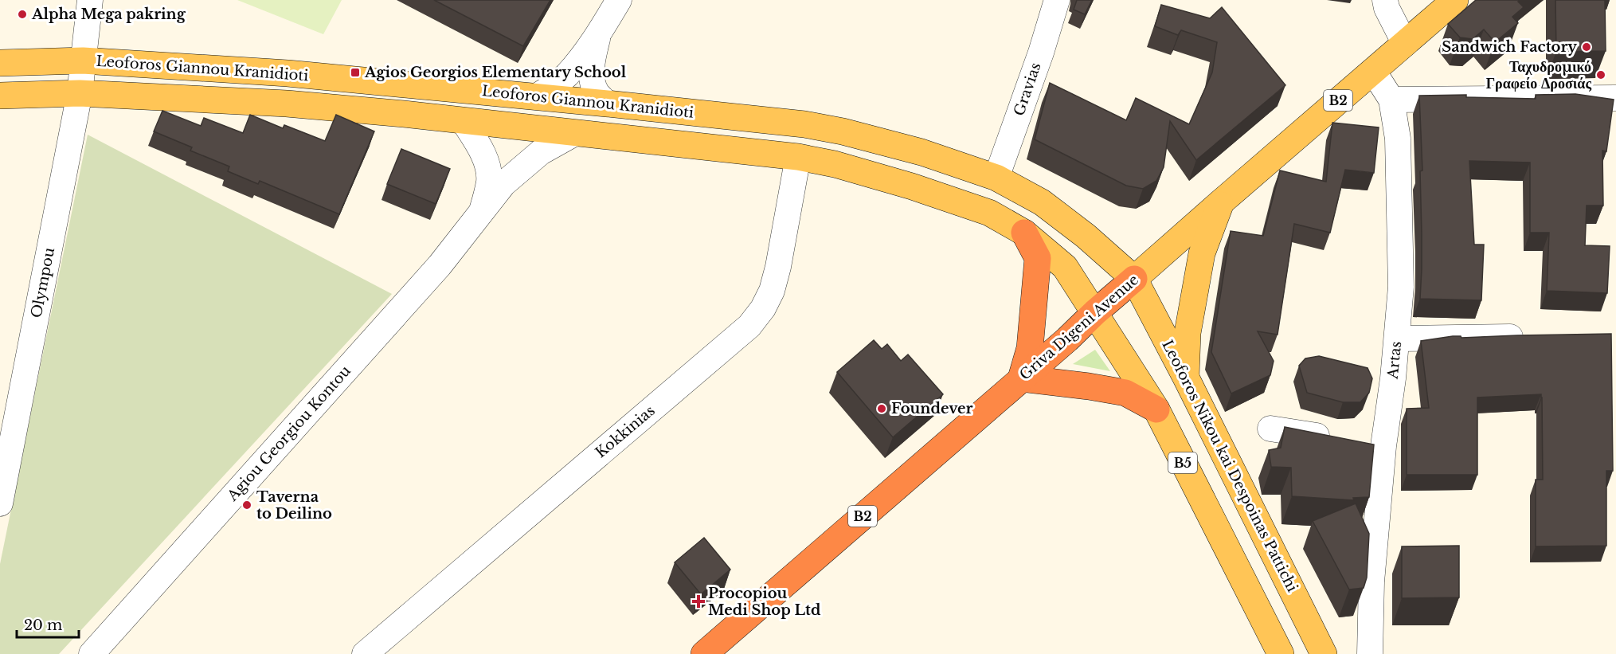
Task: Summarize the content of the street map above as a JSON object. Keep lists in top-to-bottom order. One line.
{"streets":{"highway":["B2","Griva Digeni Avenue"],"main road":["Leoforos Giannou Kranidioti","B5","Leoforos Nikou kai Despoinas Pattichi"],"street":["Gravias","Olympou","Artas","Kokkinias","Agiou Georgiou Kontou"]},"crossings":[["Leoforos Giannou Kranidioti","Gravias"],["Leoforos Giannou Kranidioti","Olympou"],["Leoforos Giannou Kranidioti","Griva Digeni Avenue"],["Leoforos Giannou Kranidioti","Kokkinias"],["Leoforos Giannou Kranidioti","Agiou Georgiou Kontou"],["Leoforos Giannou Kranidioti","B5"],["Leoforos Giannou Kranidioti","Leoforos Nikou kai Despoinas Pattichi"],["Griva Digeni Avenue","Artas"],["Griva Digeni Avenue","B5"],["Griva Digeni Avenue","Leoforos Nikou kai Despoinas Pattichi"]],"places":{"other":["Alpha Mega pakring","Sandwich Factory","Ταχυδρομικό Γραφείο Δροσιάς","Foundever","Taverna to Deilino"],"transit":["Agios Georgios Elementary School"],"health":["Procopiou Medi Shop Ltd"]},"scale_bar":"20 m"}
